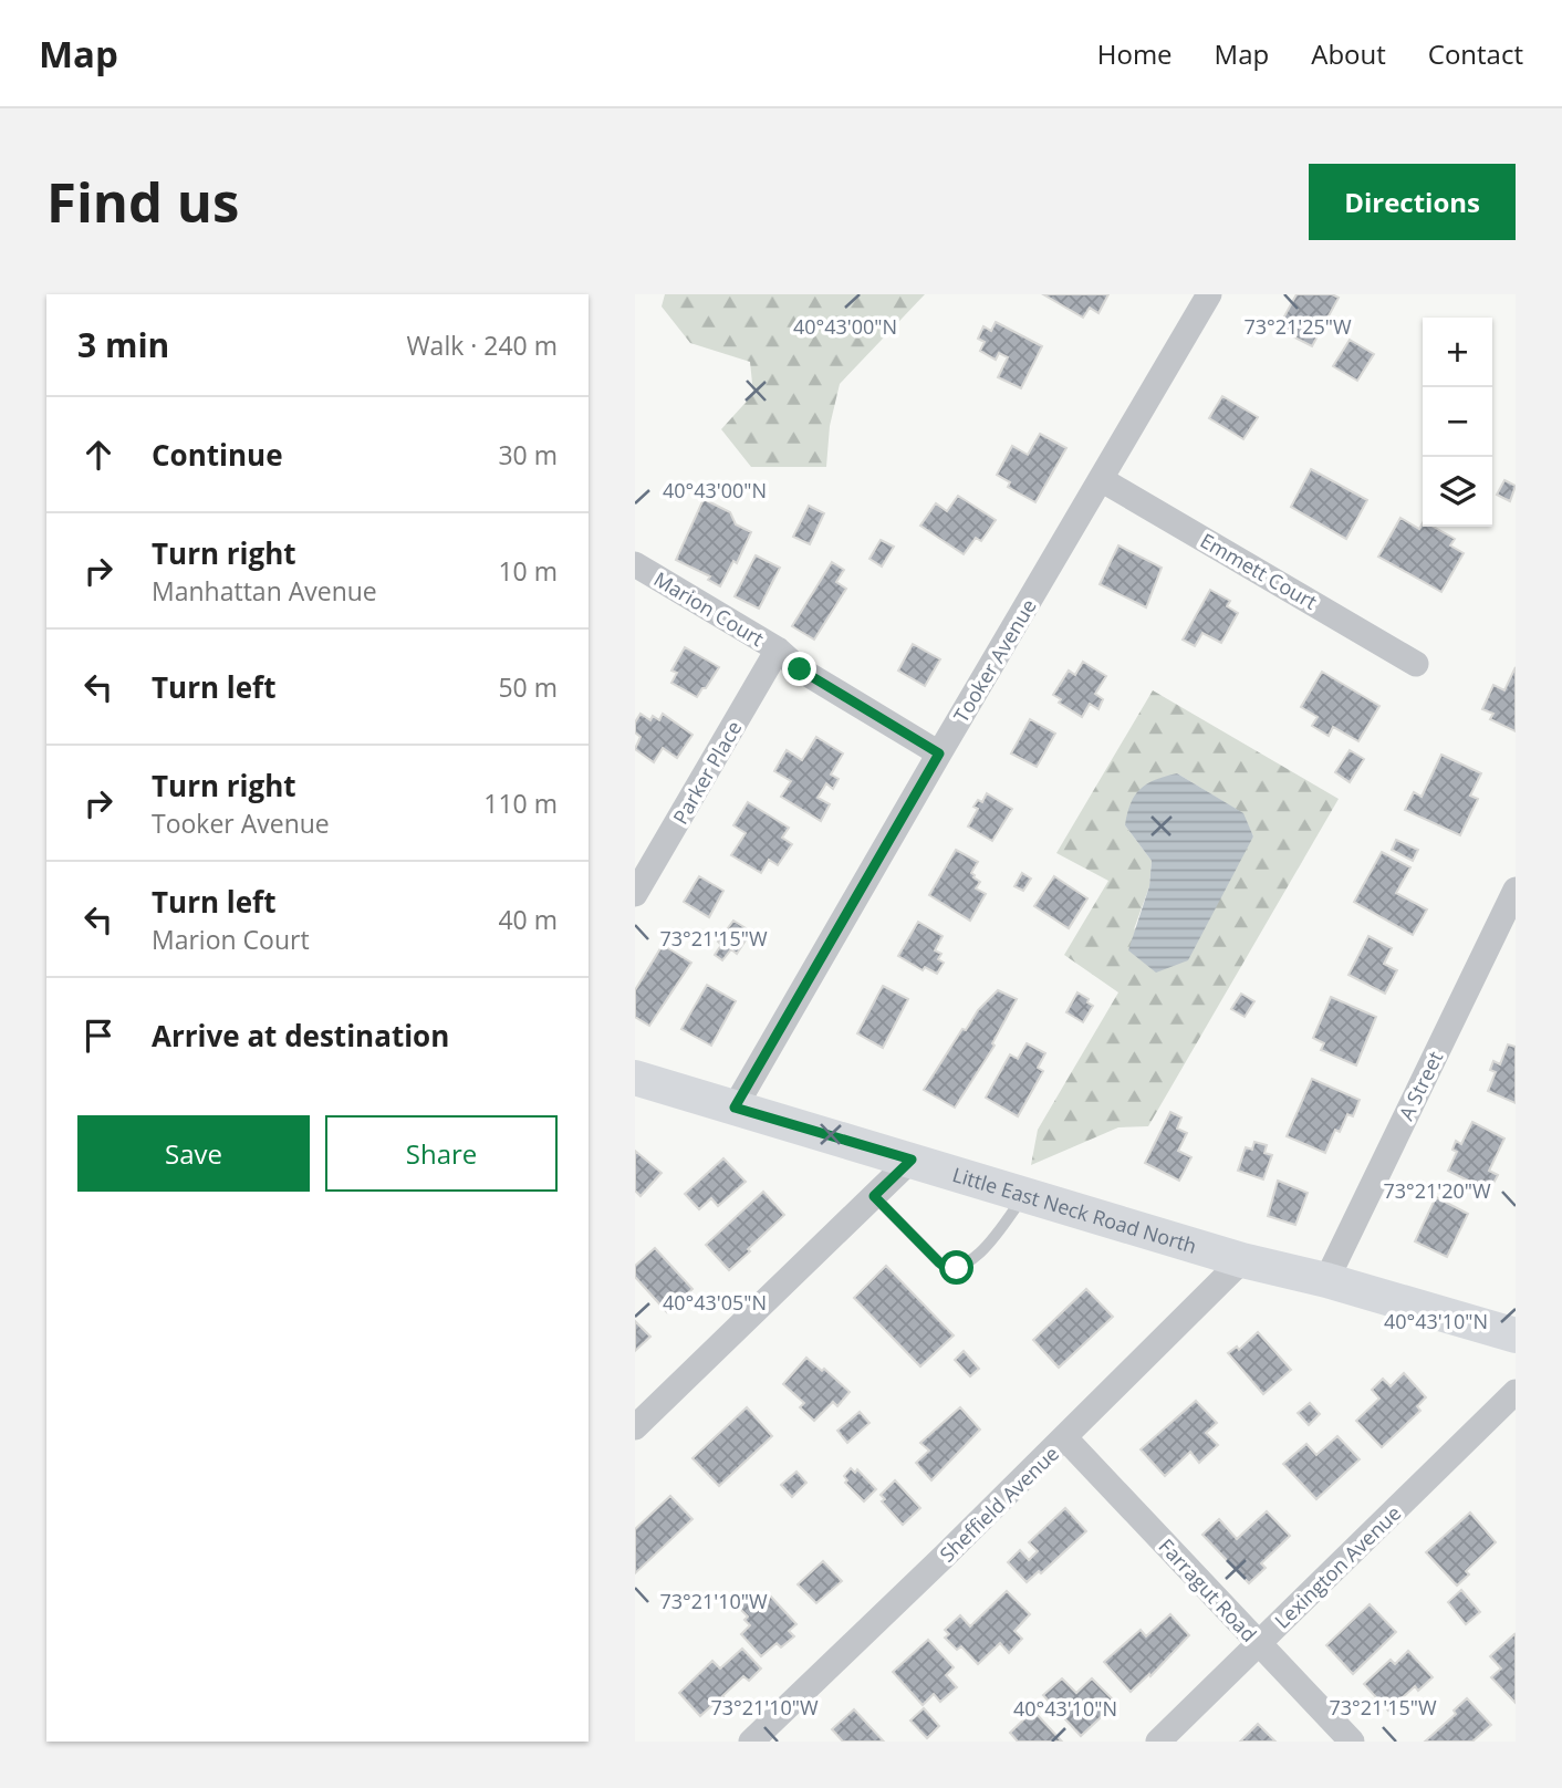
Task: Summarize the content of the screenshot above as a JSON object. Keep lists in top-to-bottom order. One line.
{"streets":{"main road":["Little East Neck Road North"],"street":["Emmett Court","Marion Court","Tooker Avenue","Parker Place","A Street","Sheffield Avenue","Lexington Avenue","Farragut Road"]},"crossings":[["Emmett Court","Tooker Avenue"],["Marion Court","Tooker Avenue"],["Marion Court","Parker Place"],["Tooker Avenue","Little East Neck Road North"],["A Street","Little East Neck Road North"],["Little East Neck Road North","Sheffield Avenue"],["Sheffield Avenue","Farragut Road"],["Lexington Avenue","Farragut Road"]],"page":{"header":"Map","nav":["Home","Map","About","Contact"],"buttons":["Directions",["Save","Share"]],"title":"Find us","heading":["3 min","Walk · 240 m"],"map_buttons":["+","−"],"list":[["Continue","30 m"],["Turn right","Manhattan Avenue","10 m"],["Turn left","50 m"],["Turn right","Tooker Avenue","110 m"],["Turn left","Marion Court","40 m"],"Arrive at destination"]},"coordinates":["40°43'00\"N","73°21'25\"W","73°21'15\"W","73°21'20\"W","40°43'05\"N","40°43'10\"N","73°21'10\"W"]}
